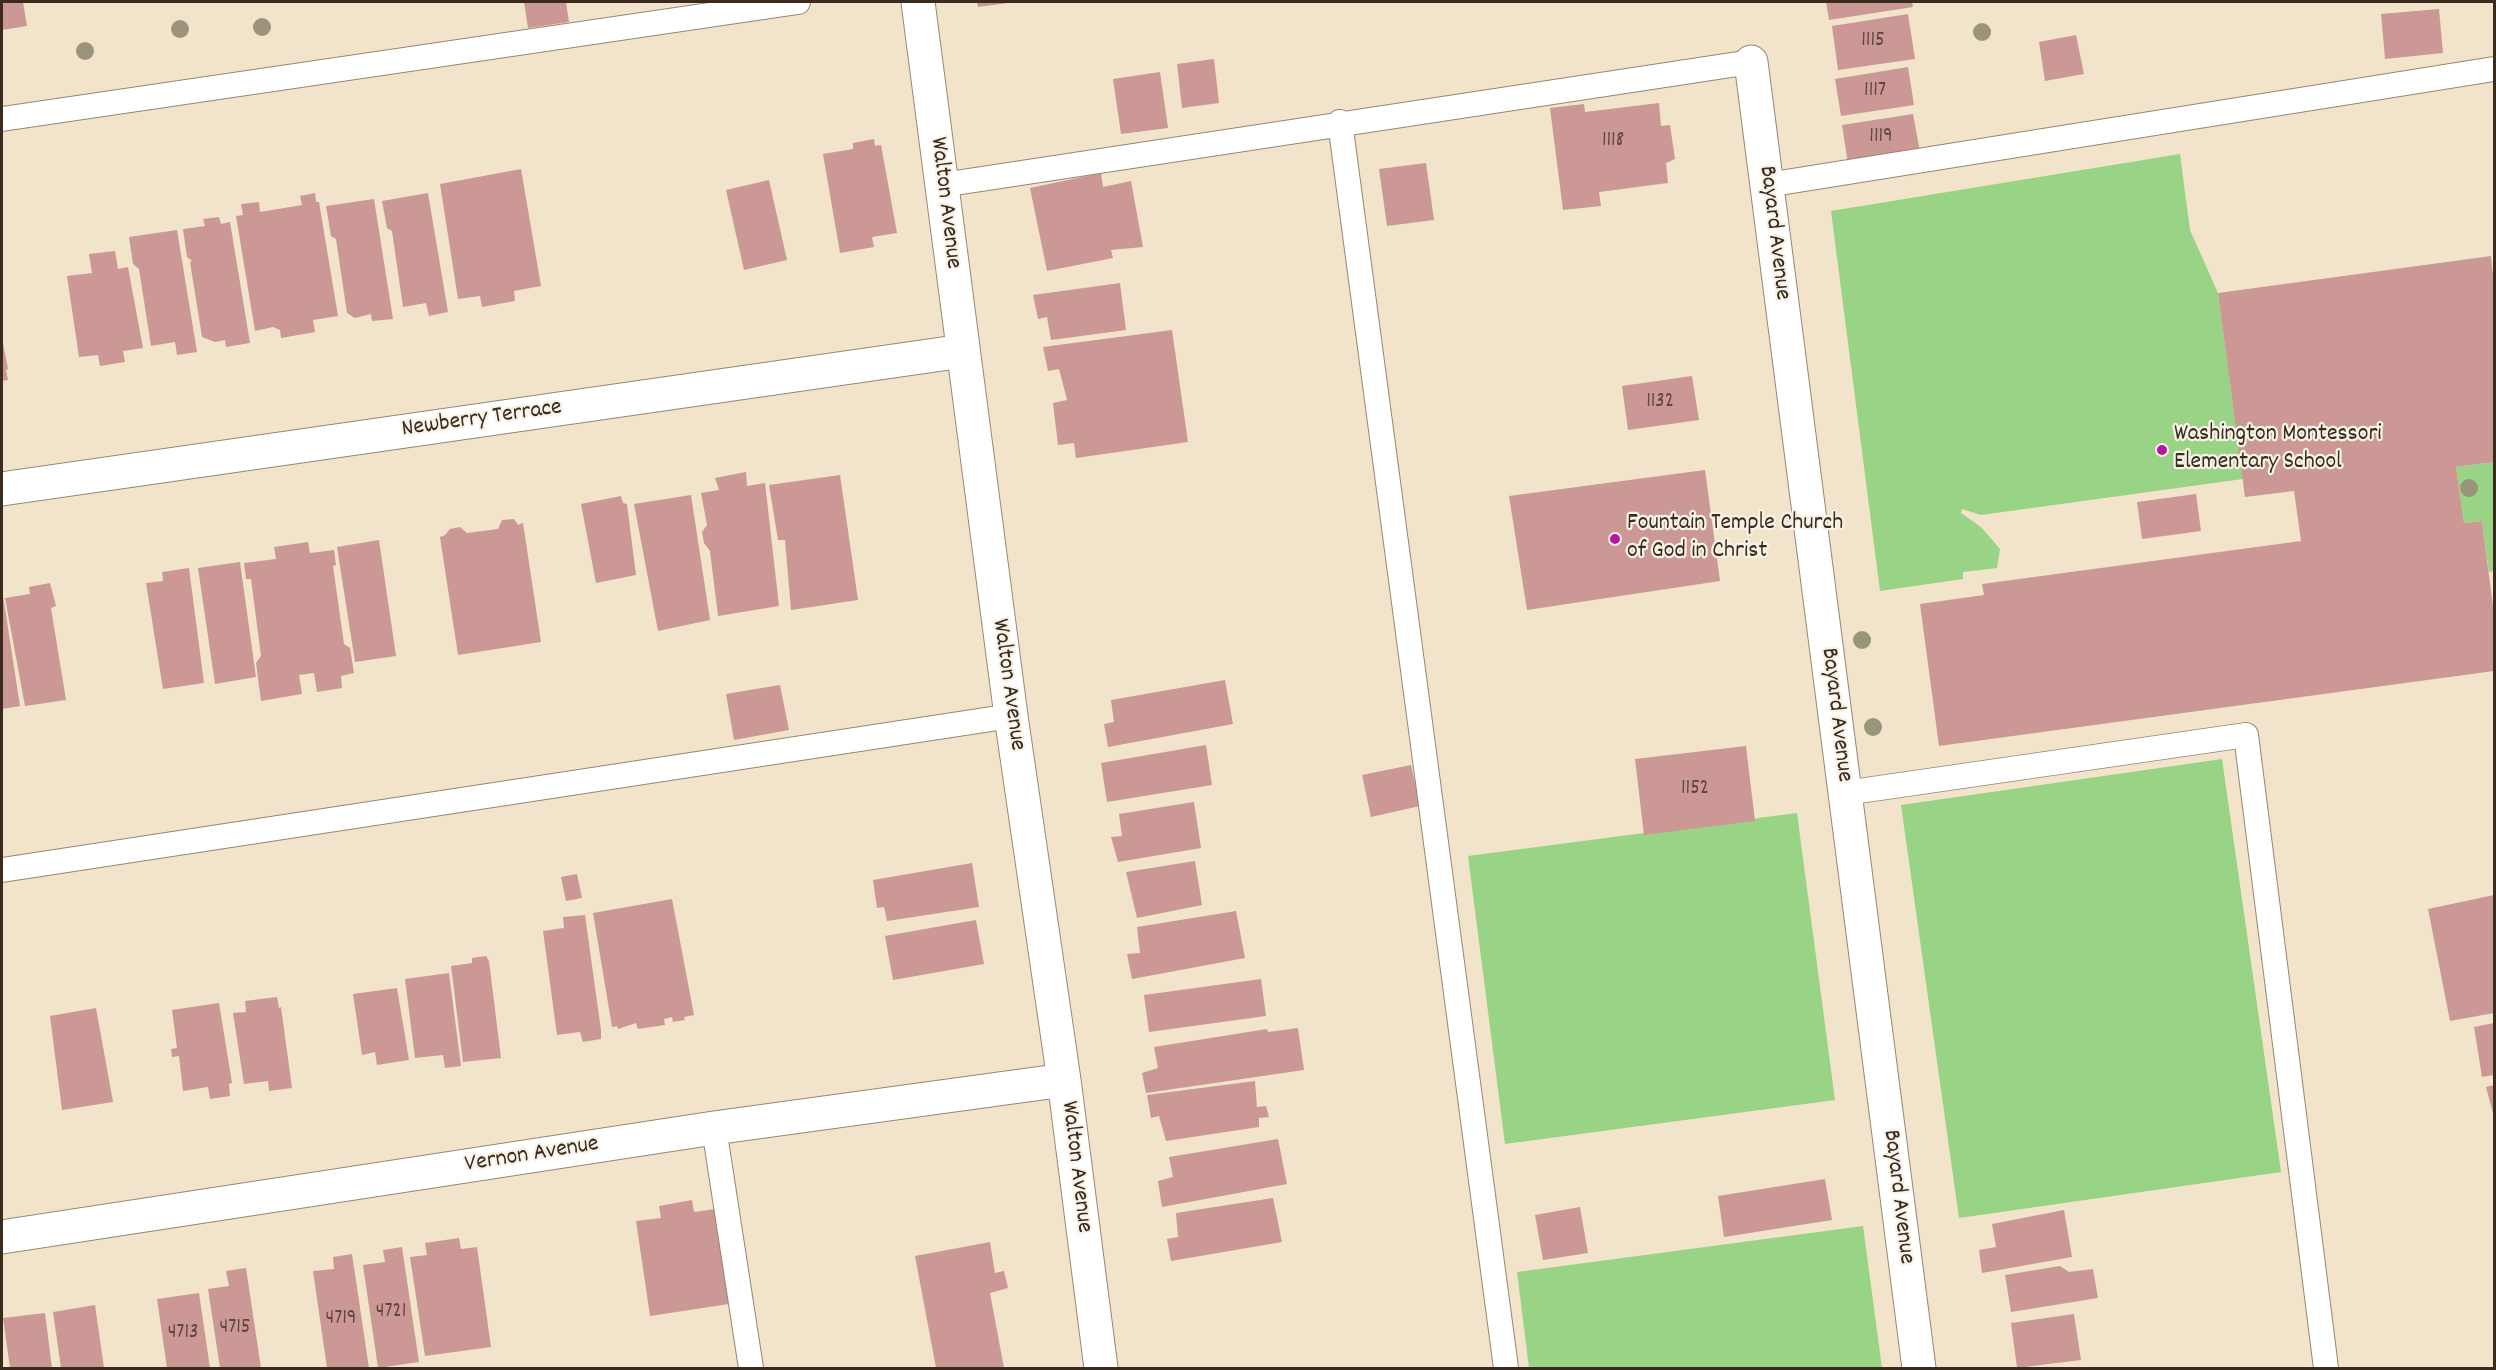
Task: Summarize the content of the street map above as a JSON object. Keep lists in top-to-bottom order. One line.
{"streets":{"street":["Walton Avenue","Bayard Avenue","Newberry Terrace","Vernon Avenue"]},"crossings":[["Walton Avenue","Newberry Terrace"],["Walton Avenue","Vernon Avenue"]],"places":["Washington Montessori Elementary School","Fountain Temple Church of God in Christ"],"house_numbers":["1115","1117","1119","1118","1132","1152","4721","4719","4715","4713"]}
